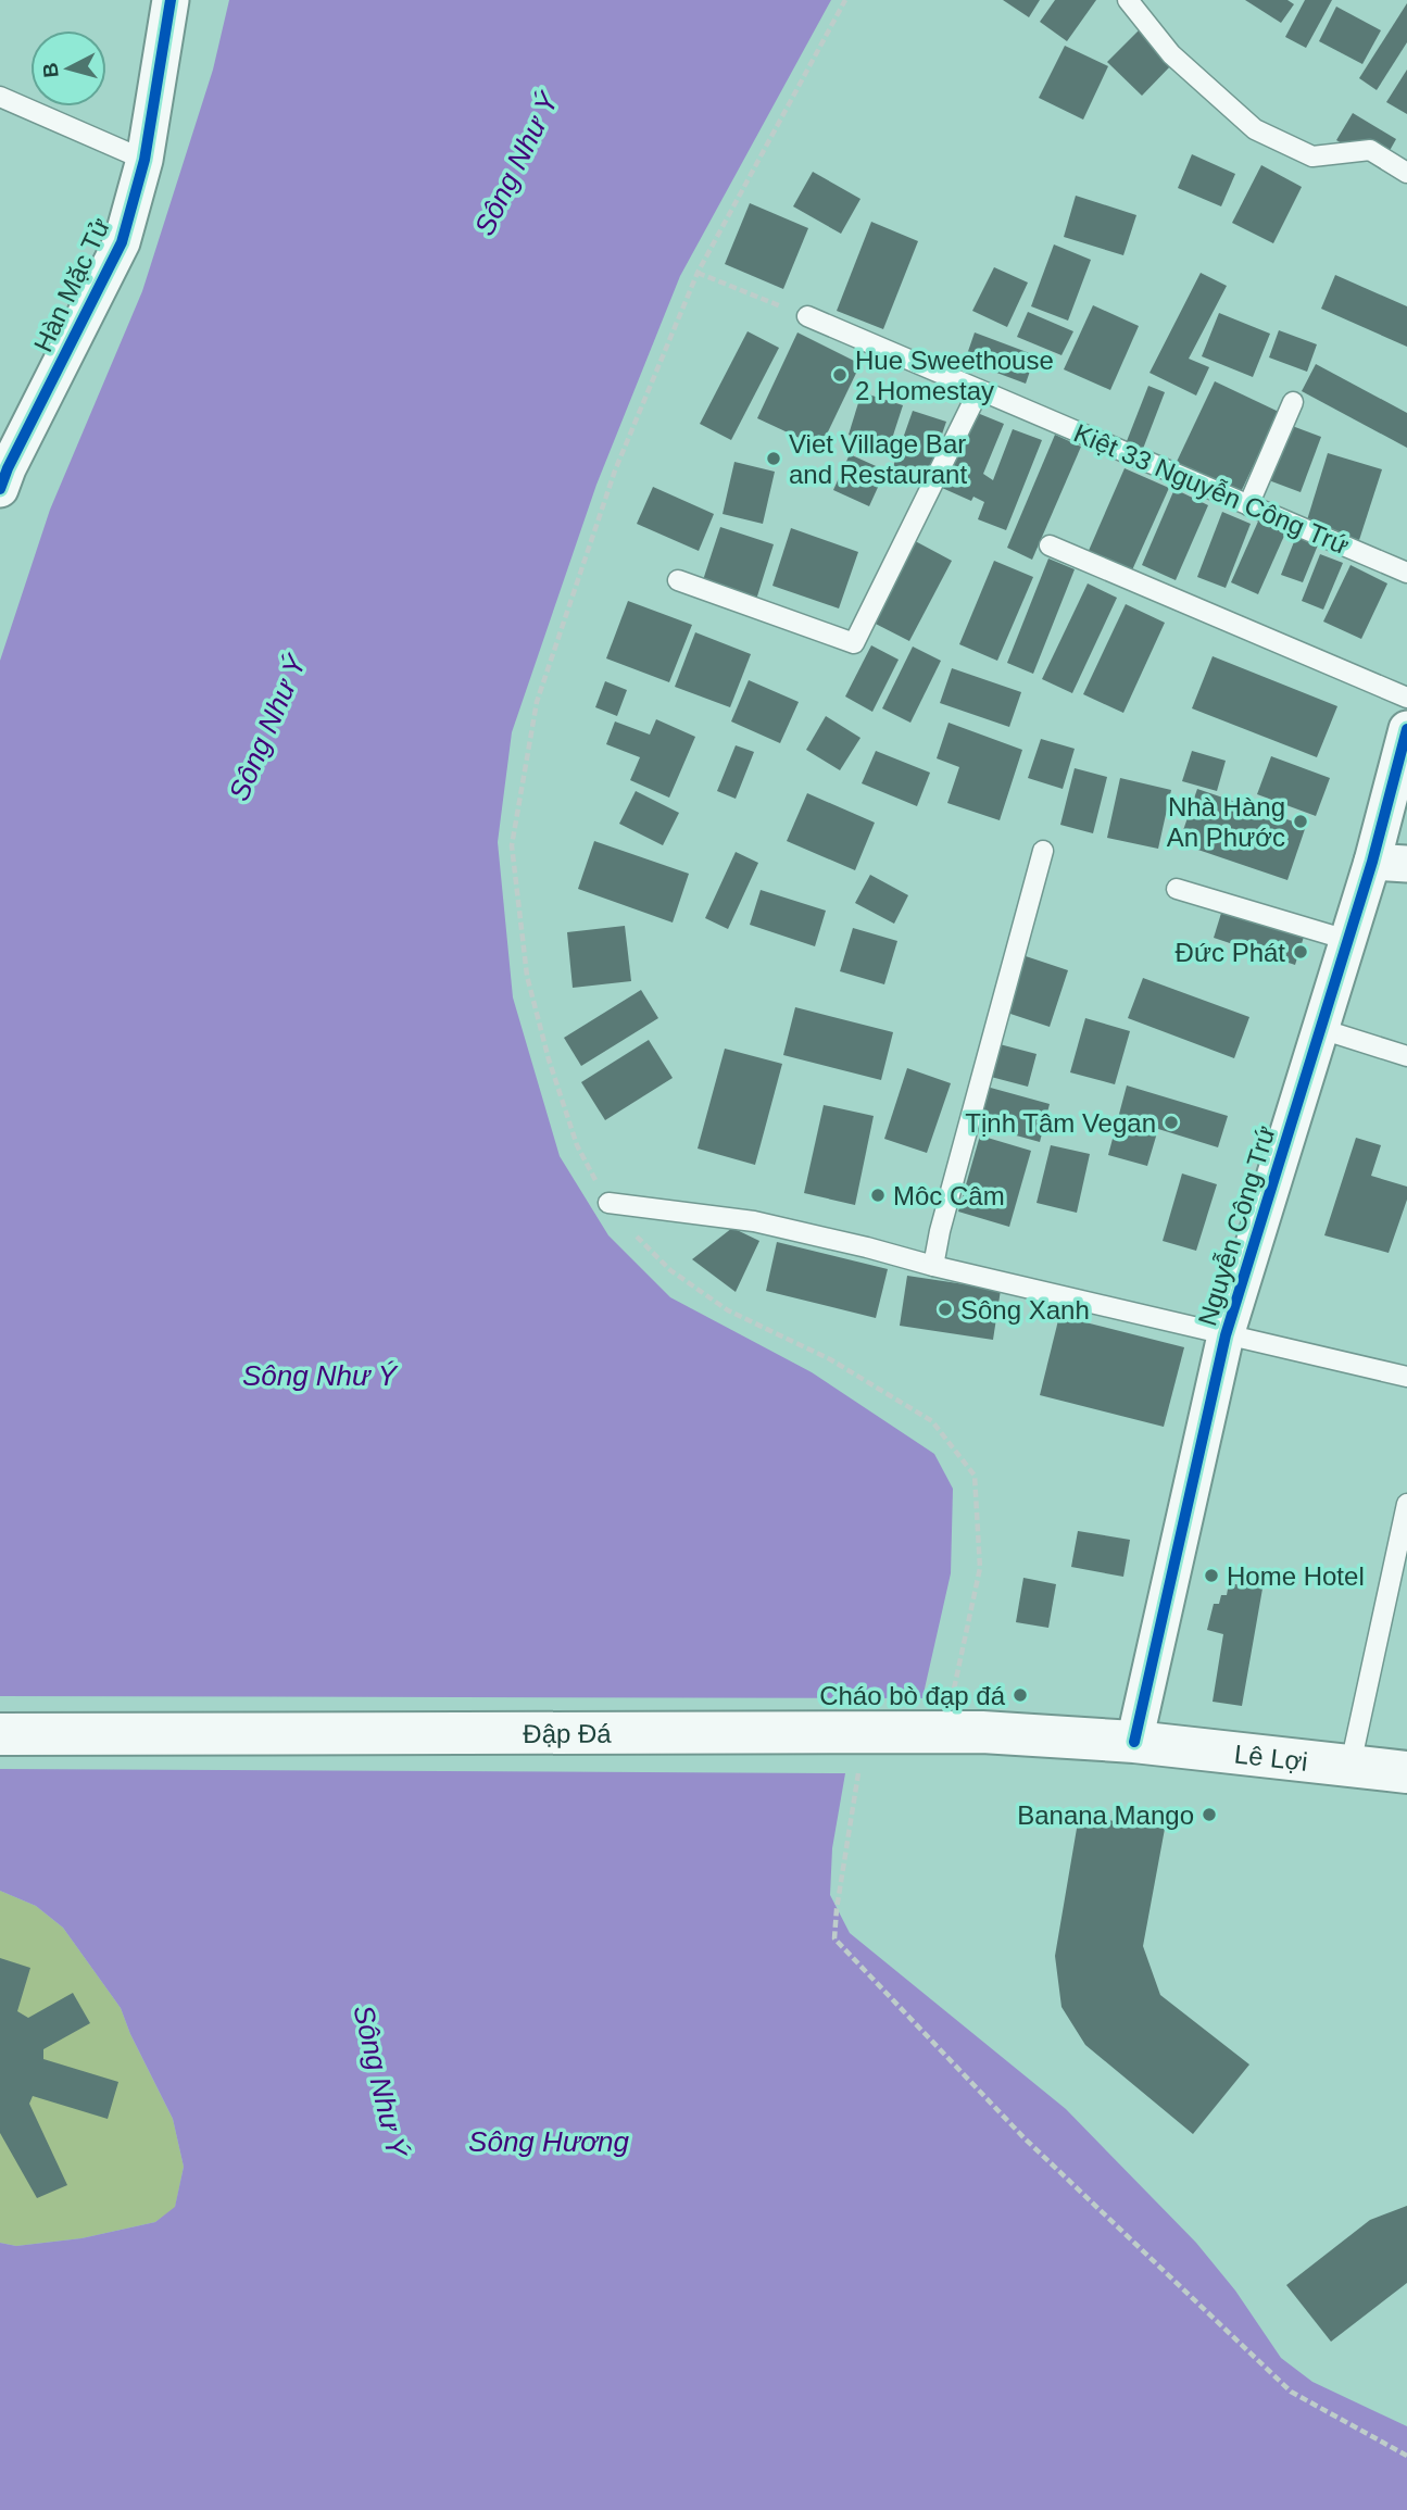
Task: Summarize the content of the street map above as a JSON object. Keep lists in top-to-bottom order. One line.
{"streets":{"main road":["Đập Đá","Lê Lợi"],"street":["Hàn Mặc Tử","Nguyễn Công Trứ"],"lane":["Kiệt 33 Nguyễn Công Trứ"]},"crossings":[["Nguyễn Công Trứ","Đập Đá"],["Nguyễn Công Trứ","Lê Lợi"],["Đập Đá","Lê Lợi"]],"water":["Sông Như Ý","Sông Hương"],"places":["Hue Sweethouse 2 Homestay","Viet Village Bar and Restaurant","Nhà Hàng An Phước","Đức Phát","Tịnh Tâm Vegan","Môc Câm","Sông Xanh","Home Hotel","Cháo bò đạp đá","Banana Mango"],"north":"left"}
